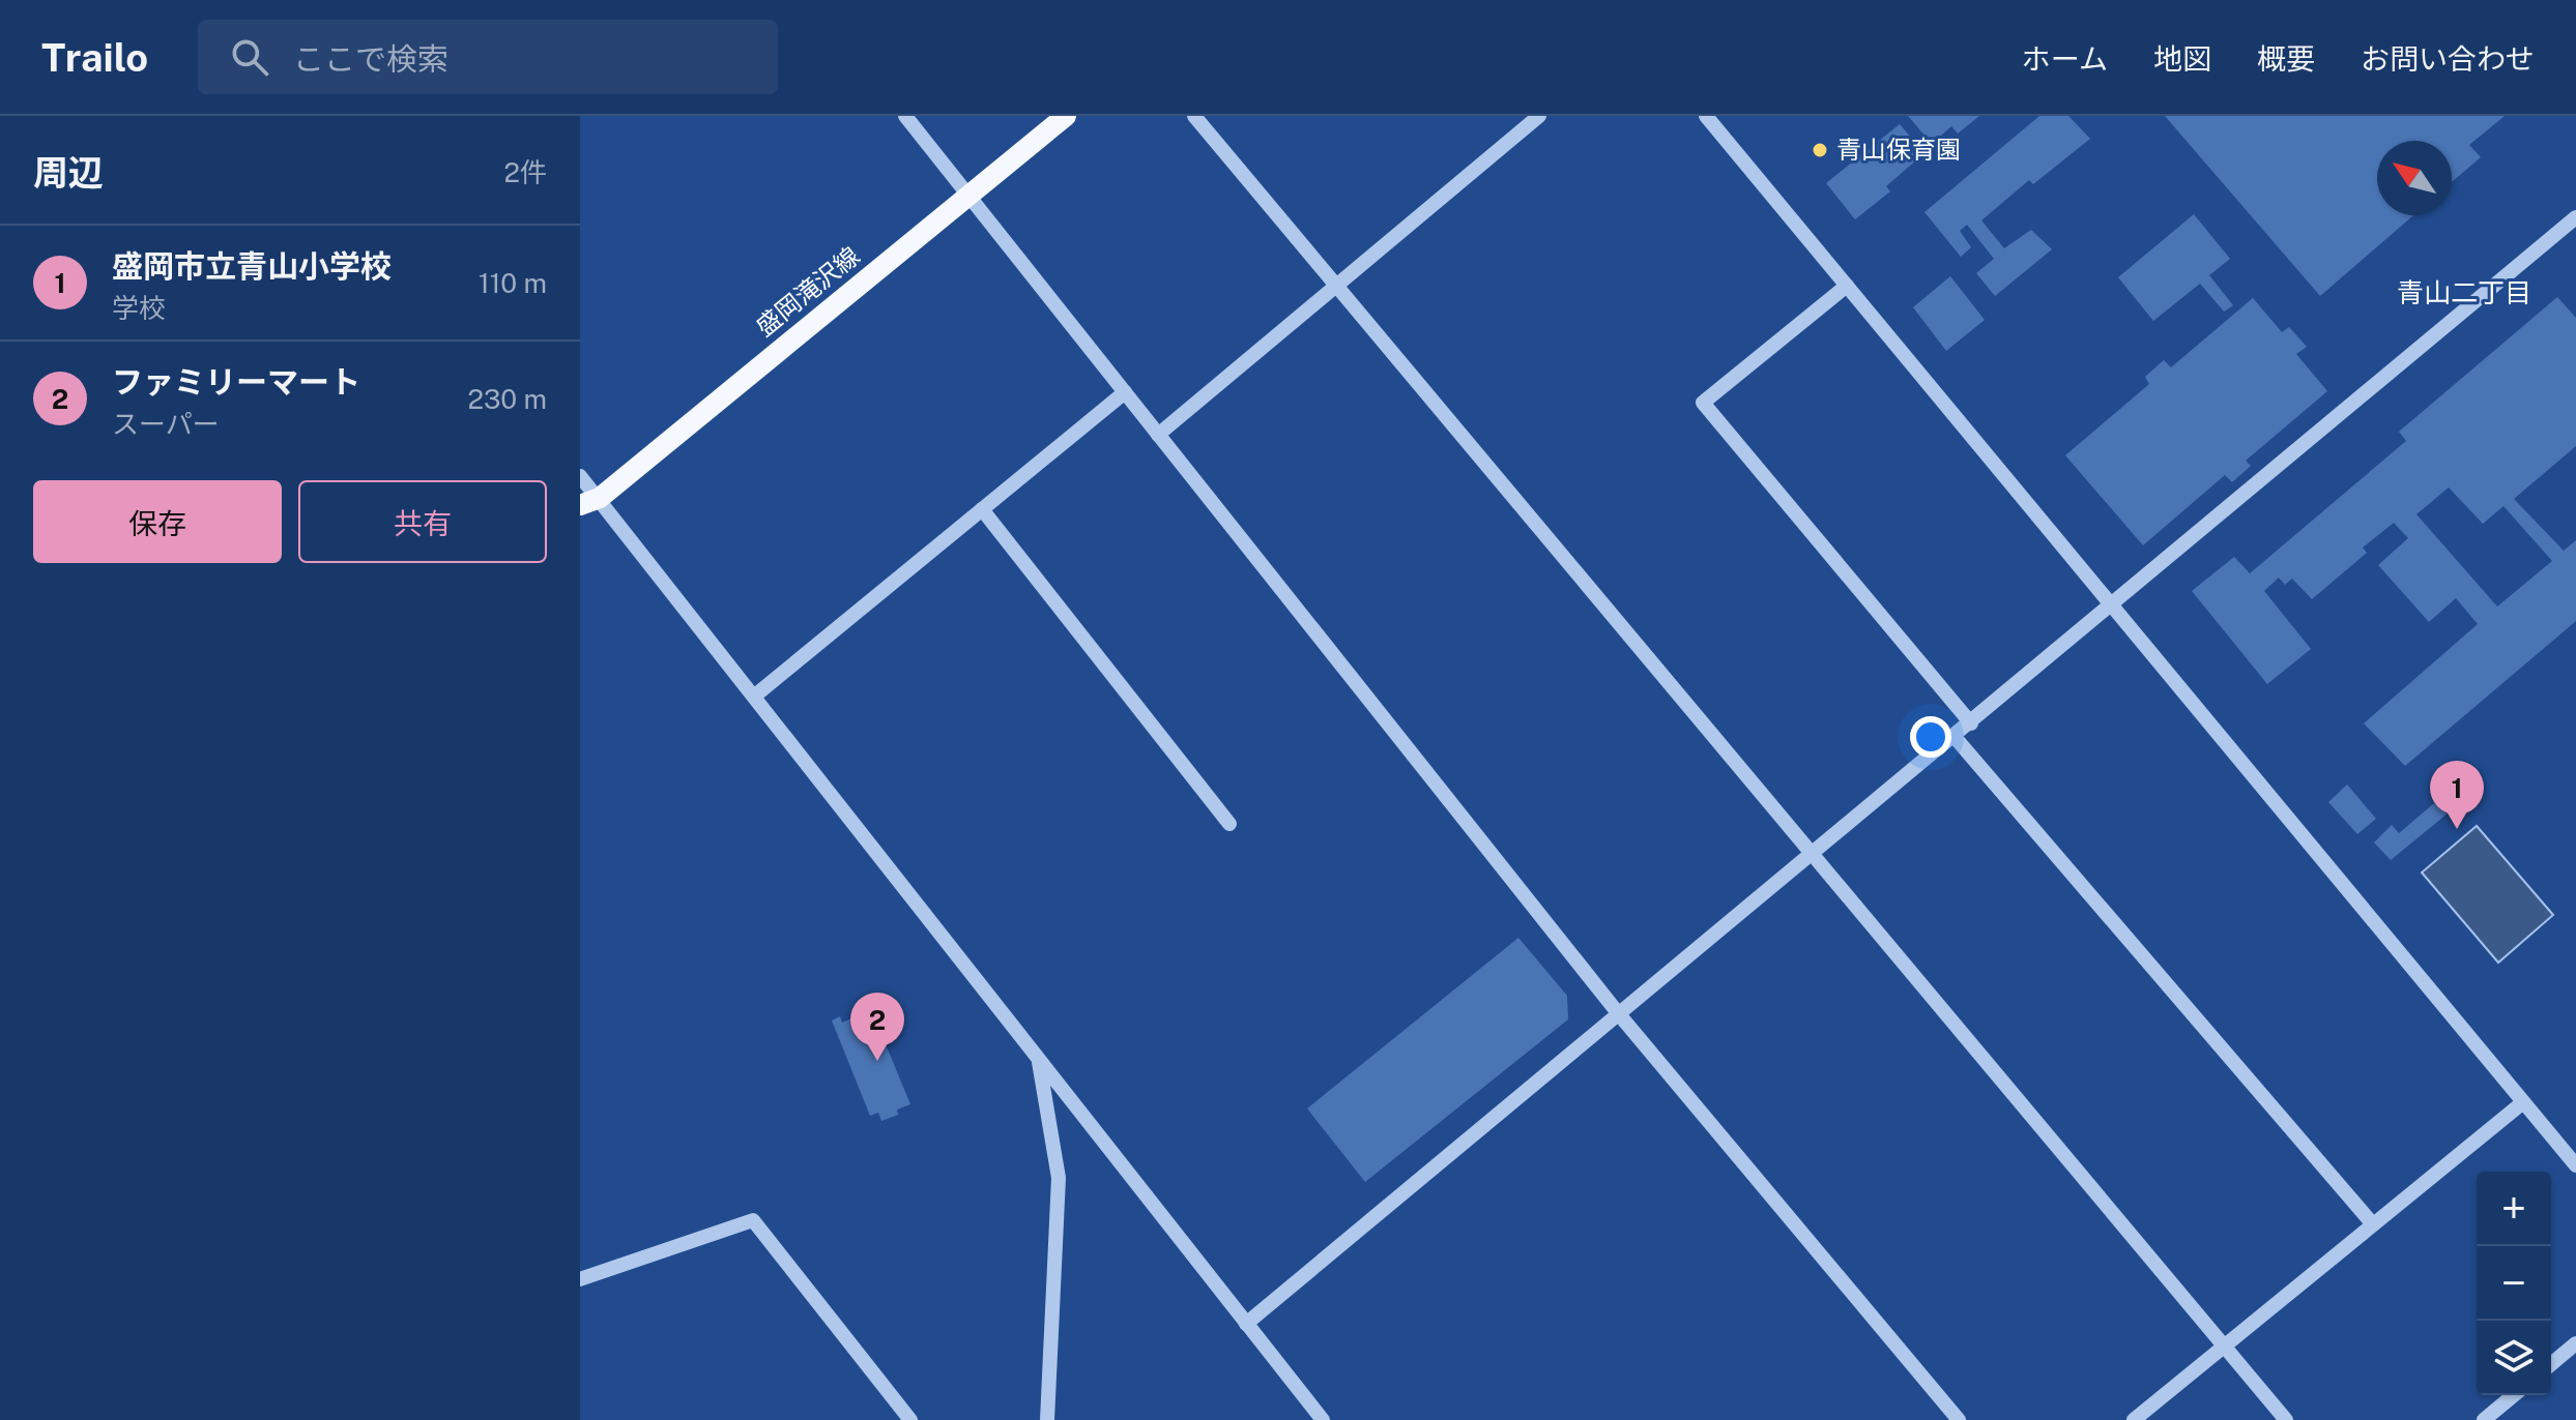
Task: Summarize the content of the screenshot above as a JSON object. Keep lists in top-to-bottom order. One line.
{"streets":{"main road":["盛岡滝沢線"]},"districts":["青山二丁目"],"places":["青山保育園"],"north":"top left","page":{"header":"Trailo","search":"ここで検索","nav":["ホーム","地図","概要","お問い合わせ"],"heading":["周辺","2件"],"list":[{"mark":"1","name":"盛岡市立青山小学校","note":"学校","value":"110 m"},{"mark":"2","name":"ファミリーマート","note":"スーパー","value":"230 m"}],"buttons":["保存","共有"],"pins":["1","2"],"map_buttons":["+","−"]}}
